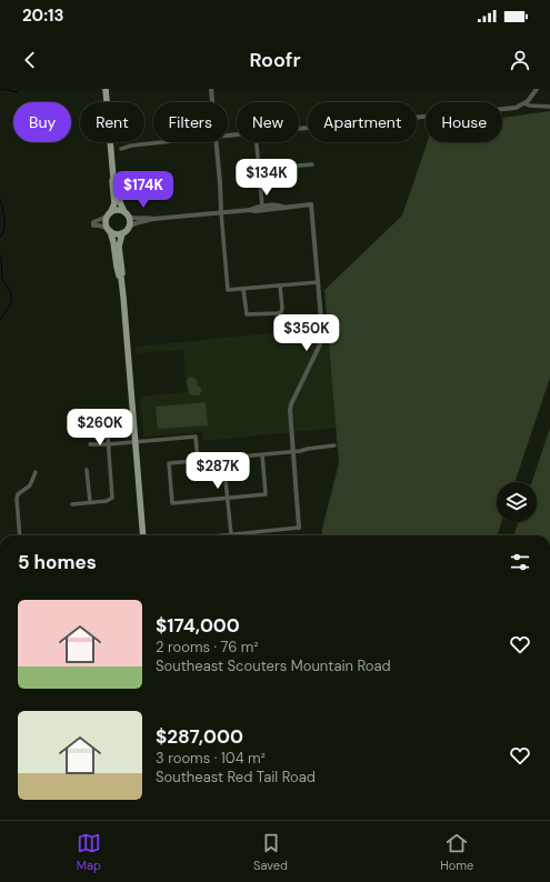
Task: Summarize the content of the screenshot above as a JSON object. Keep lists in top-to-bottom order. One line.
{"page":{"status":"20:13","header":"Roofr","chip":["Buy","Rent","Filters","New","Apartment","House"],"price":["$134K","$174K","$350K","$260K","$287K"],"heading":"5 homes","list":[{"name":"$174,000","note":"2 rooms · 76 m² · Southeast Scouters Mountain Road"},{"name":"$287,000","note":"3 rooms · 104 m² · Southeast Red Tail Road"}],"tabs":["Map","Saved","Home"]}}
